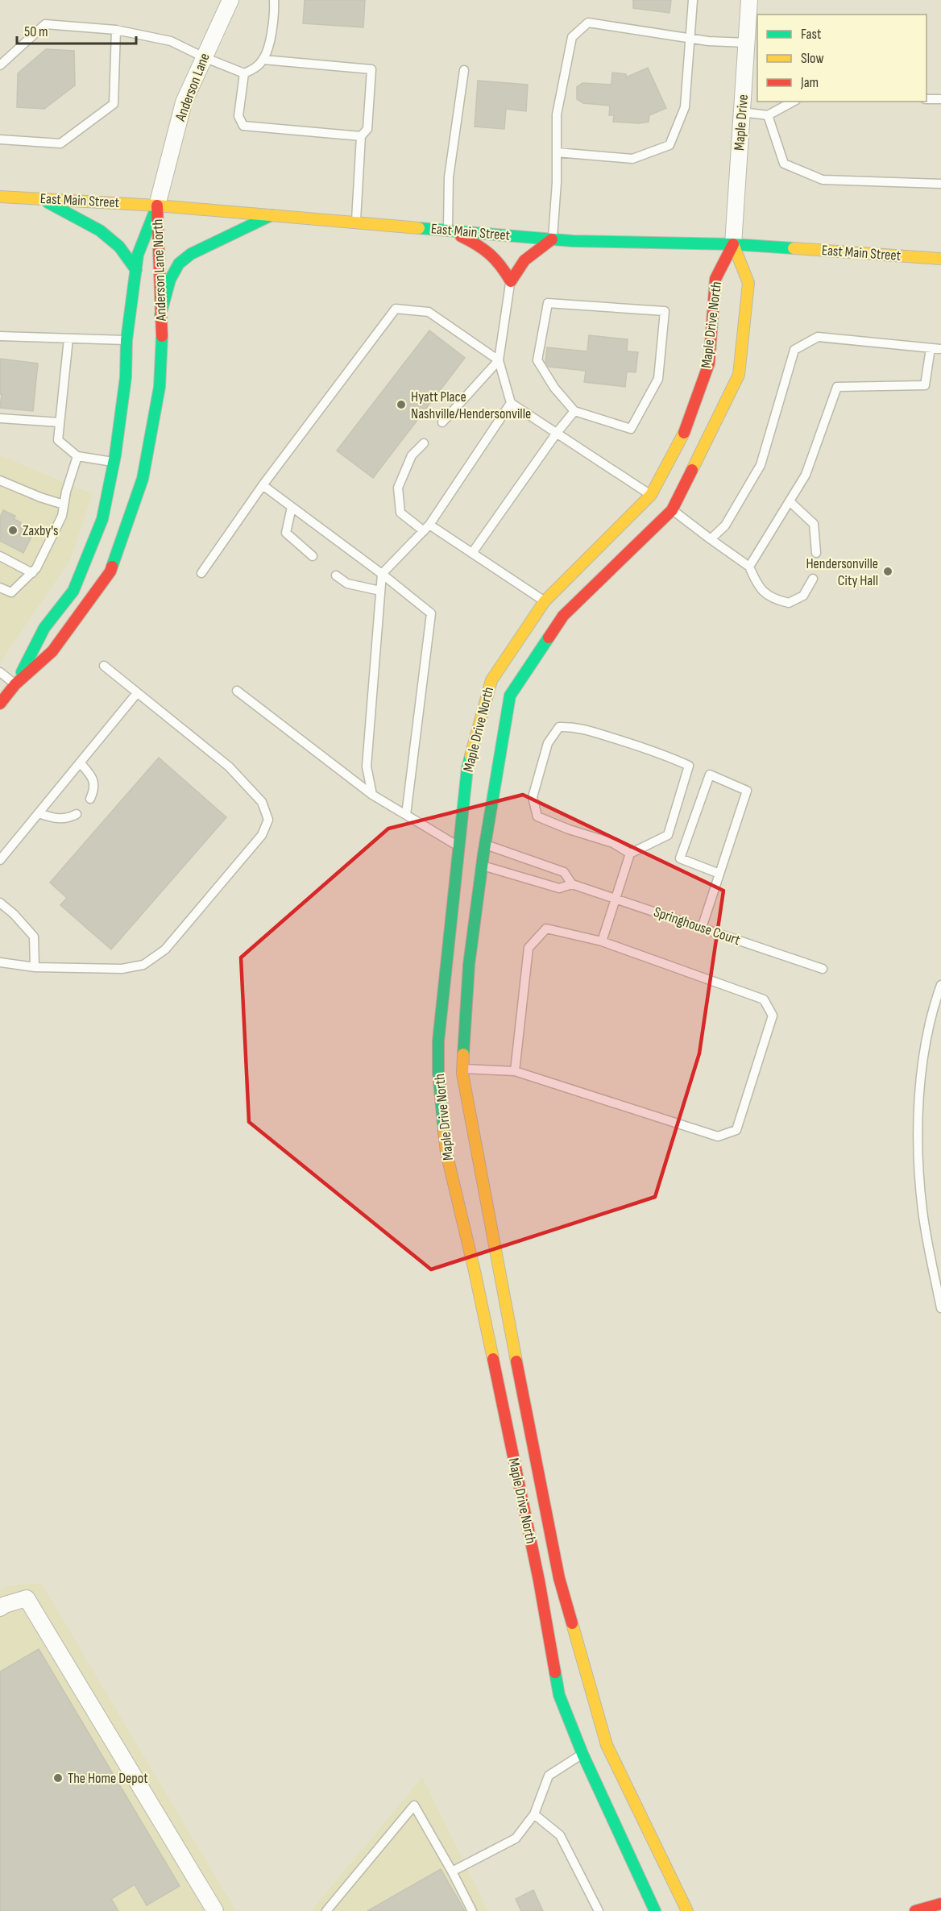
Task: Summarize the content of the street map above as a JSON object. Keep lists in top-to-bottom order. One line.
{"streets":{"street":["Anderson Lane","Maple Drive","East Main Street","Anderson Lane North","Maple Drive North"],"lane":["Springhouse Court"]},"crossings":[["Anderson Lane","East Main Street"],["Anderson Lane","Anderson Lane North"],["Maple Drive","East Main Street"],["Maple Drive","Maple Drive North"],["East Main Street","Anderson Lane North"],["East Main Street","Maple Drive North"]],"places":["Hyatt Place Nashville/Hendersonville","Zaxby's","Hendersonville City Hall","The Home Depot"],"legend":["Fast","Slow","Jam"],"scale_bar":"50 m"}
